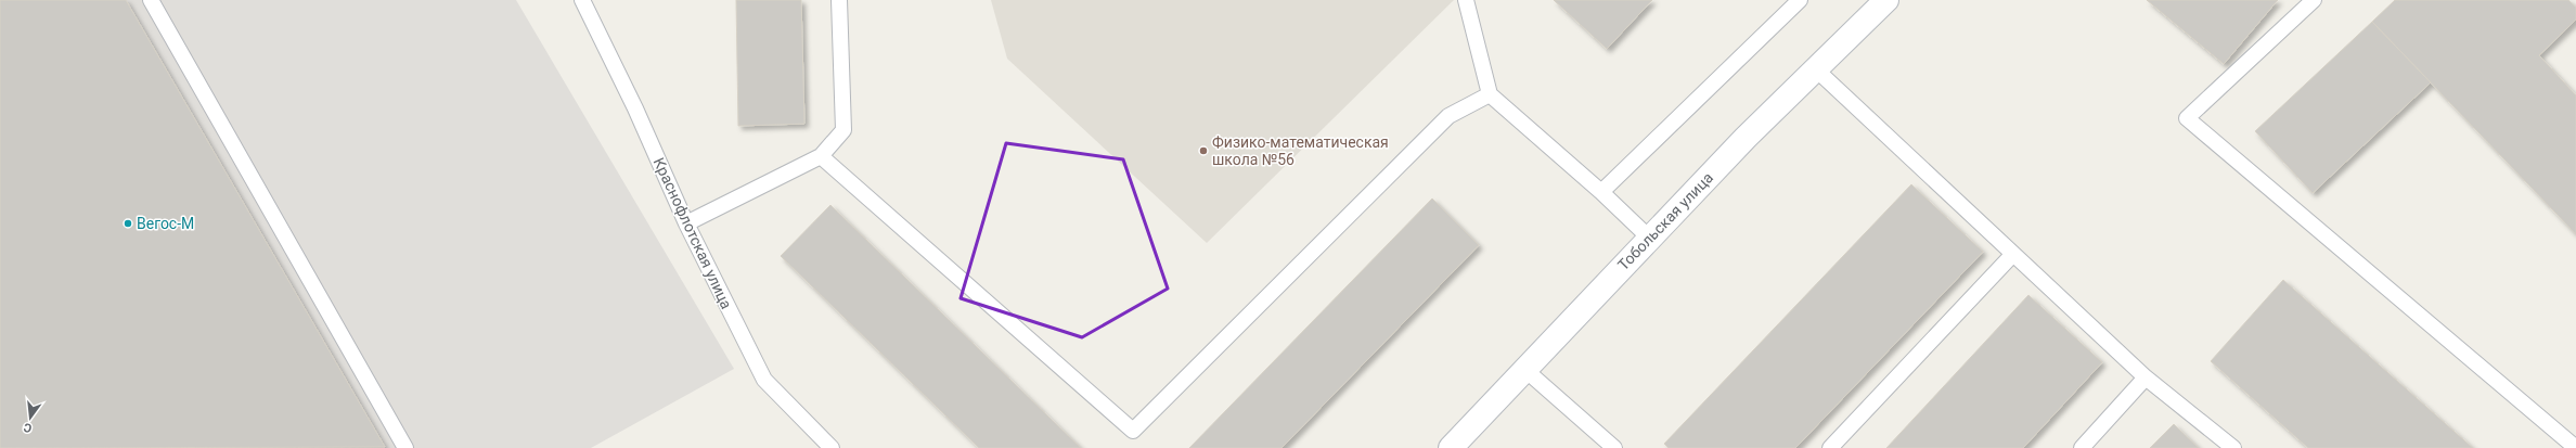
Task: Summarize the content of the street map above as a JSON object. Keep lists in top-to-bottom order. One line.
{"streets":{"street":["Тобольская улица"],"lane":["Краснофлотская улица"]},"places":["Физико-математическая школа №56","Вегос-М"],"north":"bottom"}
